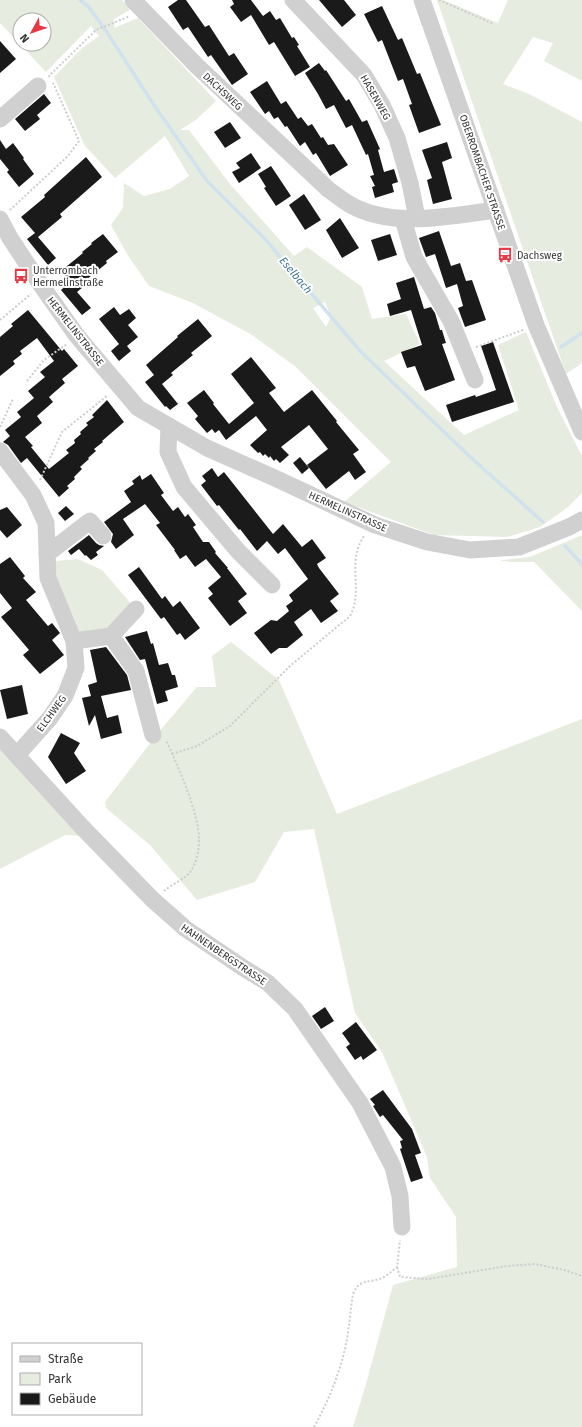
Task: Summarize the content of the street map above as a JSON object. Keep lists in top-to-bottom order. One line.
{"streets":{"street":["DACHSWEG","HASENWEG","OBERROMBACHER STRASSE","HERMELINSTRASSE","ELCHWEG","HAHNENBERGSTRASSE"]},"crossings":[["DACHSWEG","HASENWEG"],["DACHSWEG","OBERROMBACHER STRASSE"],["ELCHWEG","HAHNENBERGSTRASSE"]],"water":["Eselbach"],"places":{"bus stop":["Dachsweg","Unterrombach Hermelinstraße"]},"legend":["Straße","Park","Gebäude"],"north":"bottom left"}
